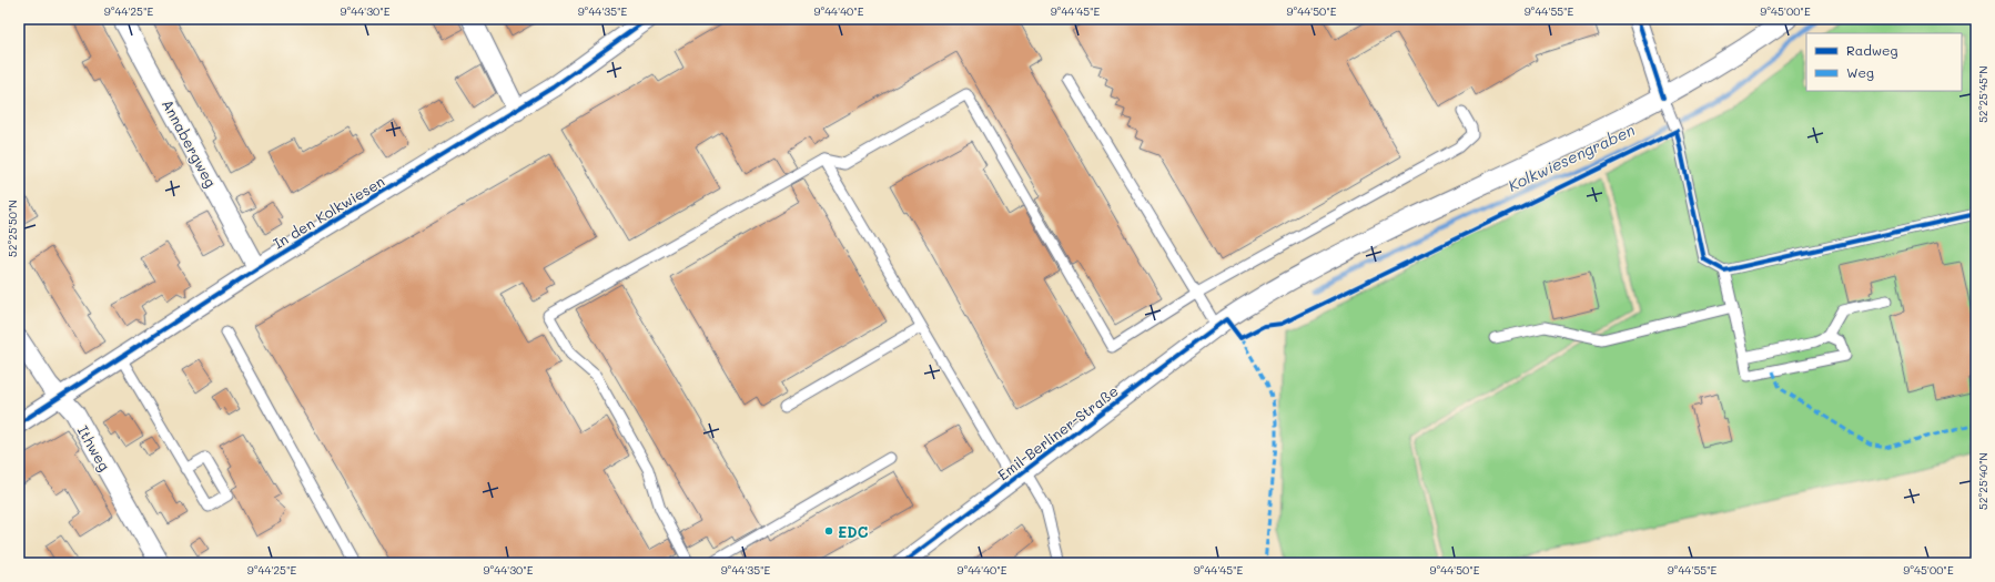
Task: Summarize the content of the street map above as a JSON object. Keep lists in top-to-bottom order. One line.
{"streets":{"street":["Annabergweg","In den Kolkwiesen","Emil-Berliner-Straße","Ithweg"]},"crossings":[["Annabergweg","In den Kolkwiesen"],["In den Kolkwiesen","Ithweg"]],"water":["Kolkwiesengraben"],"places":["EDC"],"legend":["Radweg","Weg"],"coordinates":["9°44'25\"E","9°44'30\"E","9°44'35\"E","9°44'40\"E","9°44'45\"E","9°44'50\"E","9°44'55\"E","9°45'00\"E","52°25'45\"N","52°25'50\"N","52°25'40\"N"]}
